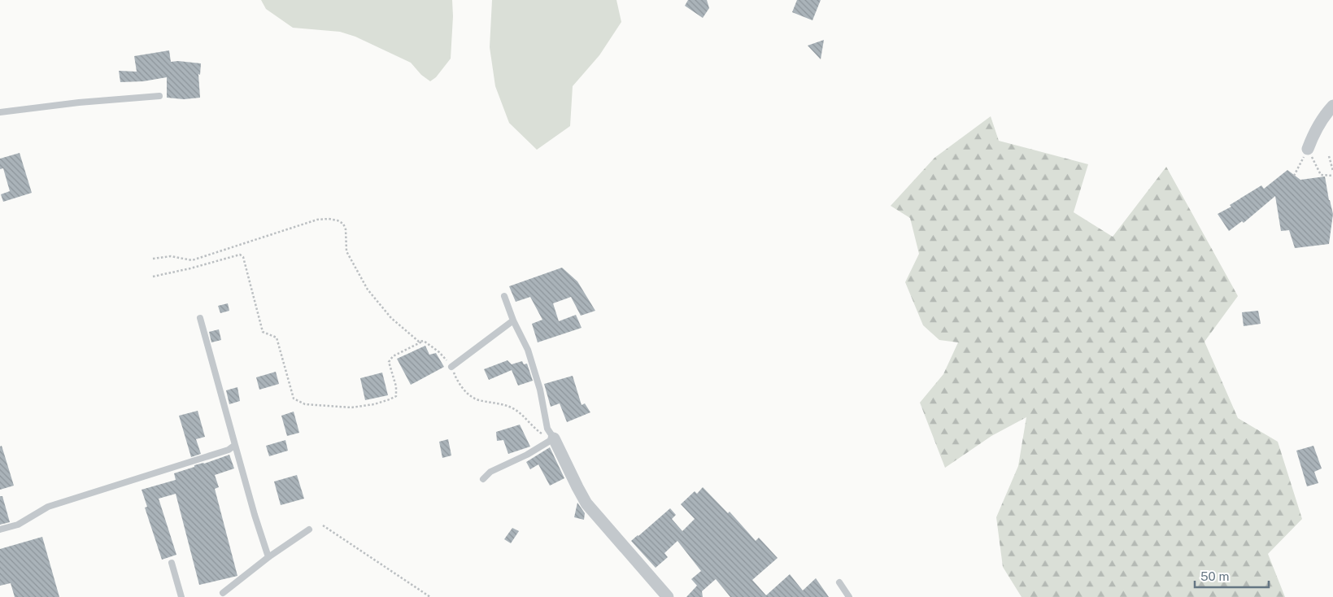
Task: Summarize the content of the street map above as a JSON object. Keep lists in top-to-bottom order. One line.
{"scale_bar":"50 m"}
